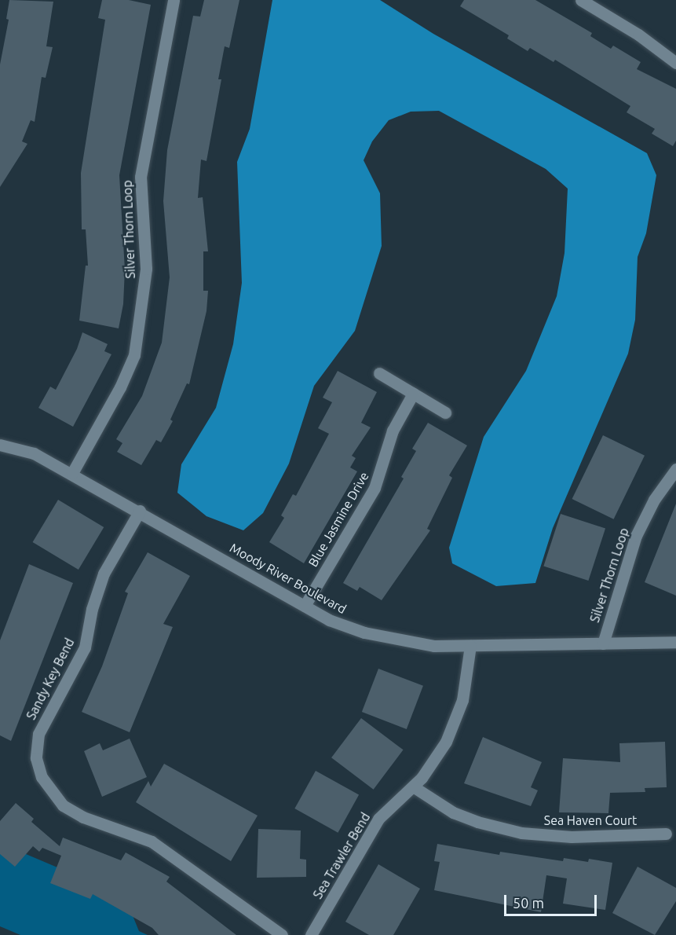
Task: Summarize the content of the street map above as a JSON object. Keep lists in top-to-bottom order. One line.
{"streets":{"street":["Silver Thorn Loop","Blue Jasmine Drive","Moody River Boulevard","Sandy Key Bend","Sea Haven Court","Sea Trawler Bend"]},"crossings":[["Silver Thorn Loop","Moody River Boulevard"],["Blue Jasmine Drive","Moody River Boulevard"],["Moody River Boulevard","Sandy Key Bend"],["Moody River Boulevard","Sea Trawler Bend"],["Sea Haven Court","Sea Trawler Bend"]],"scale_bar":"50 m"}
